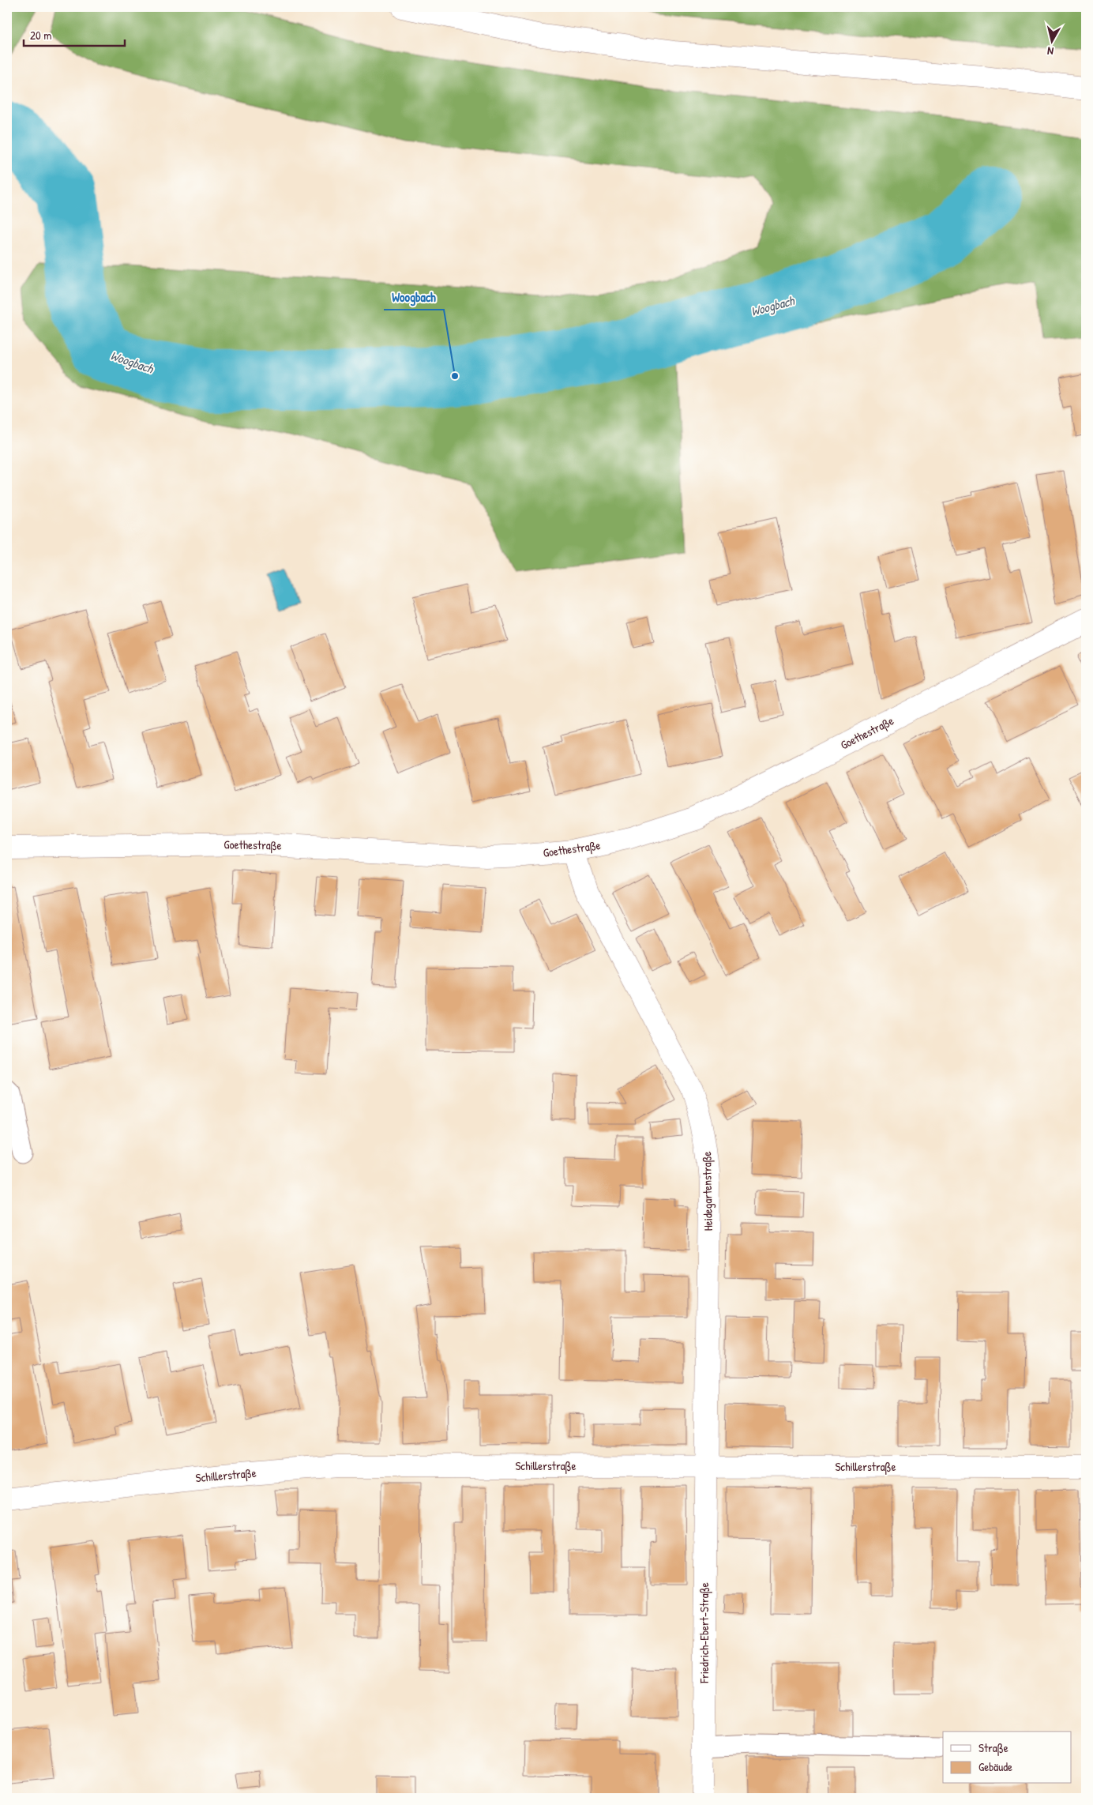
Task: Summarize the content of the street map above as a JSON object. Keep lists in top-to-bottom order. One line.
{"streets":{"street":["Goethestraße","Heidegartenstraße","Schillerstraße","Friedrich-Ebert-Straße"]},"crossings":[["Goethestraße","Heidegartenstraße"],["Heidegartenstraße","Schillerstraße"],["Heidegartenstraße","Friedrich-Ebert-Straße"],["Schillerstraße","Friedrich-Ebert-Straße"]],"water":["Woogbach"],"places":["Woogbach"],"legend":["Straße","Gebäude"],"scale_bar":"20 m","north":"bottom"}
